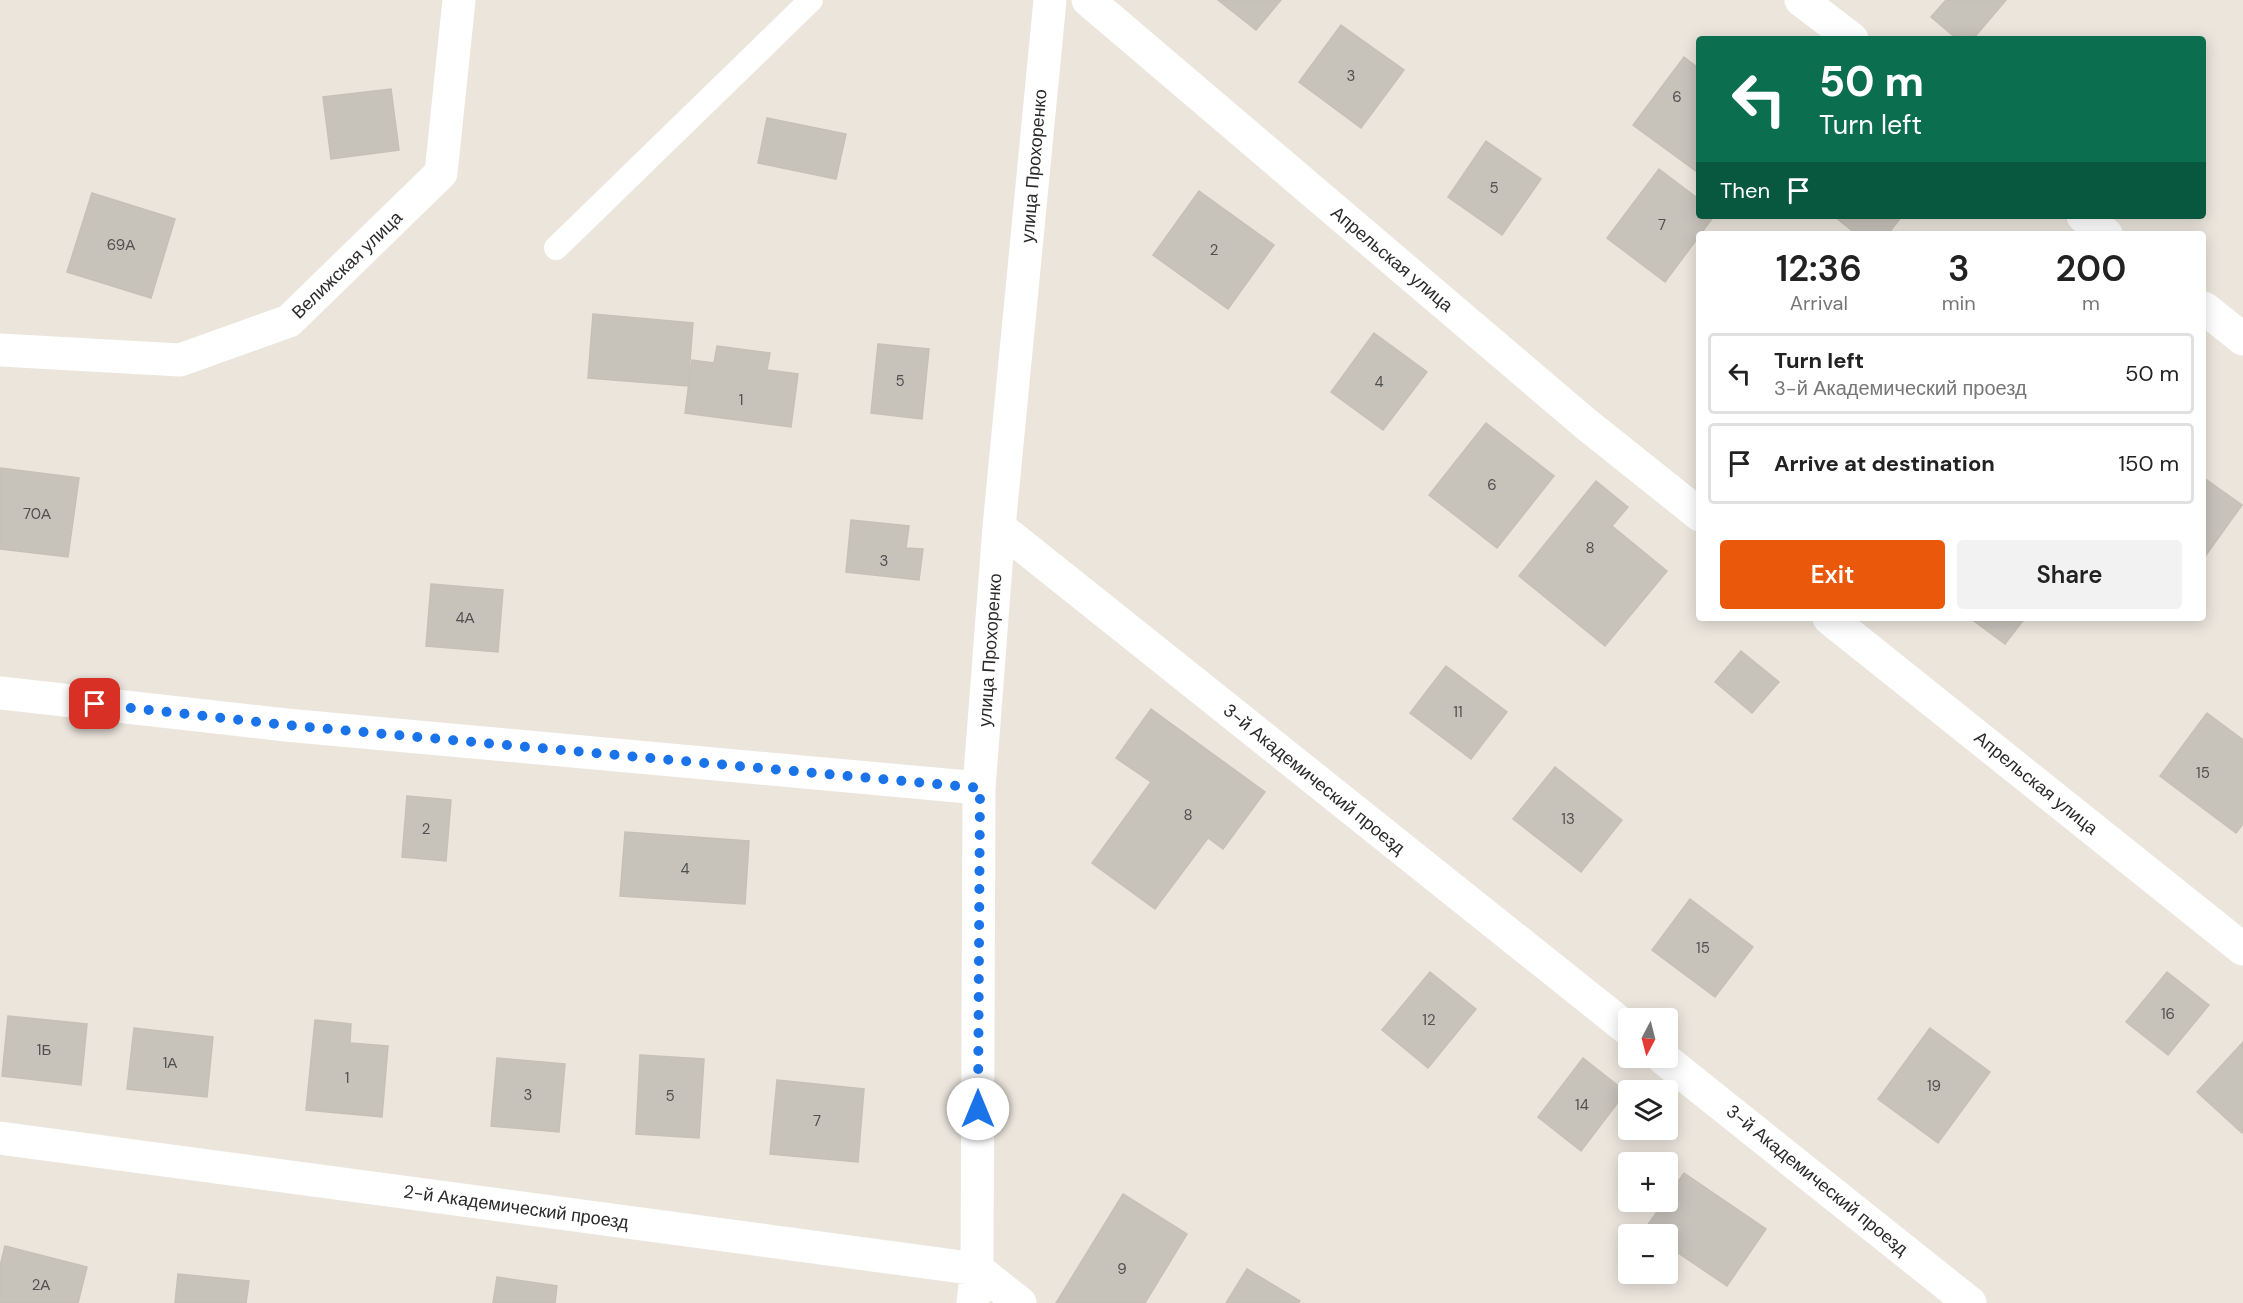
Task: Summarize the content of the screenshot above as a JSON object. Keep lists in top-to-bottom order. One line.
{"streets":{"street":["улица Прохоренко","Апрельская улица","Велижская улица","3-й Академический проезд","2-й Академический проезд"]},"crossings":[["улица Прохоренко","3-й Академический проезд"],["улица Прохоренко","2-й Академический проезд"]],"house_numbers":["3","6","5","7","69А","2","5","4","1","6","70А","8","3","4А","11","15","8","13","2","4","15","16","12","1Б","1А","1","19","3","5","14","7","9","2А"],"north":"bottom","page":{"turn":["50 m","Turn left"],"then":"Then","eta":["12:36","Arrival","3","min","200","m"],"list":[{"name":"Turn left","note":"3-й Академический проезд","value":"50 m"},{"name":"Arrive at destination","value":"150 m"}],"buttons":["Exit","Share"],"map_buttons":["+","−"]}}
